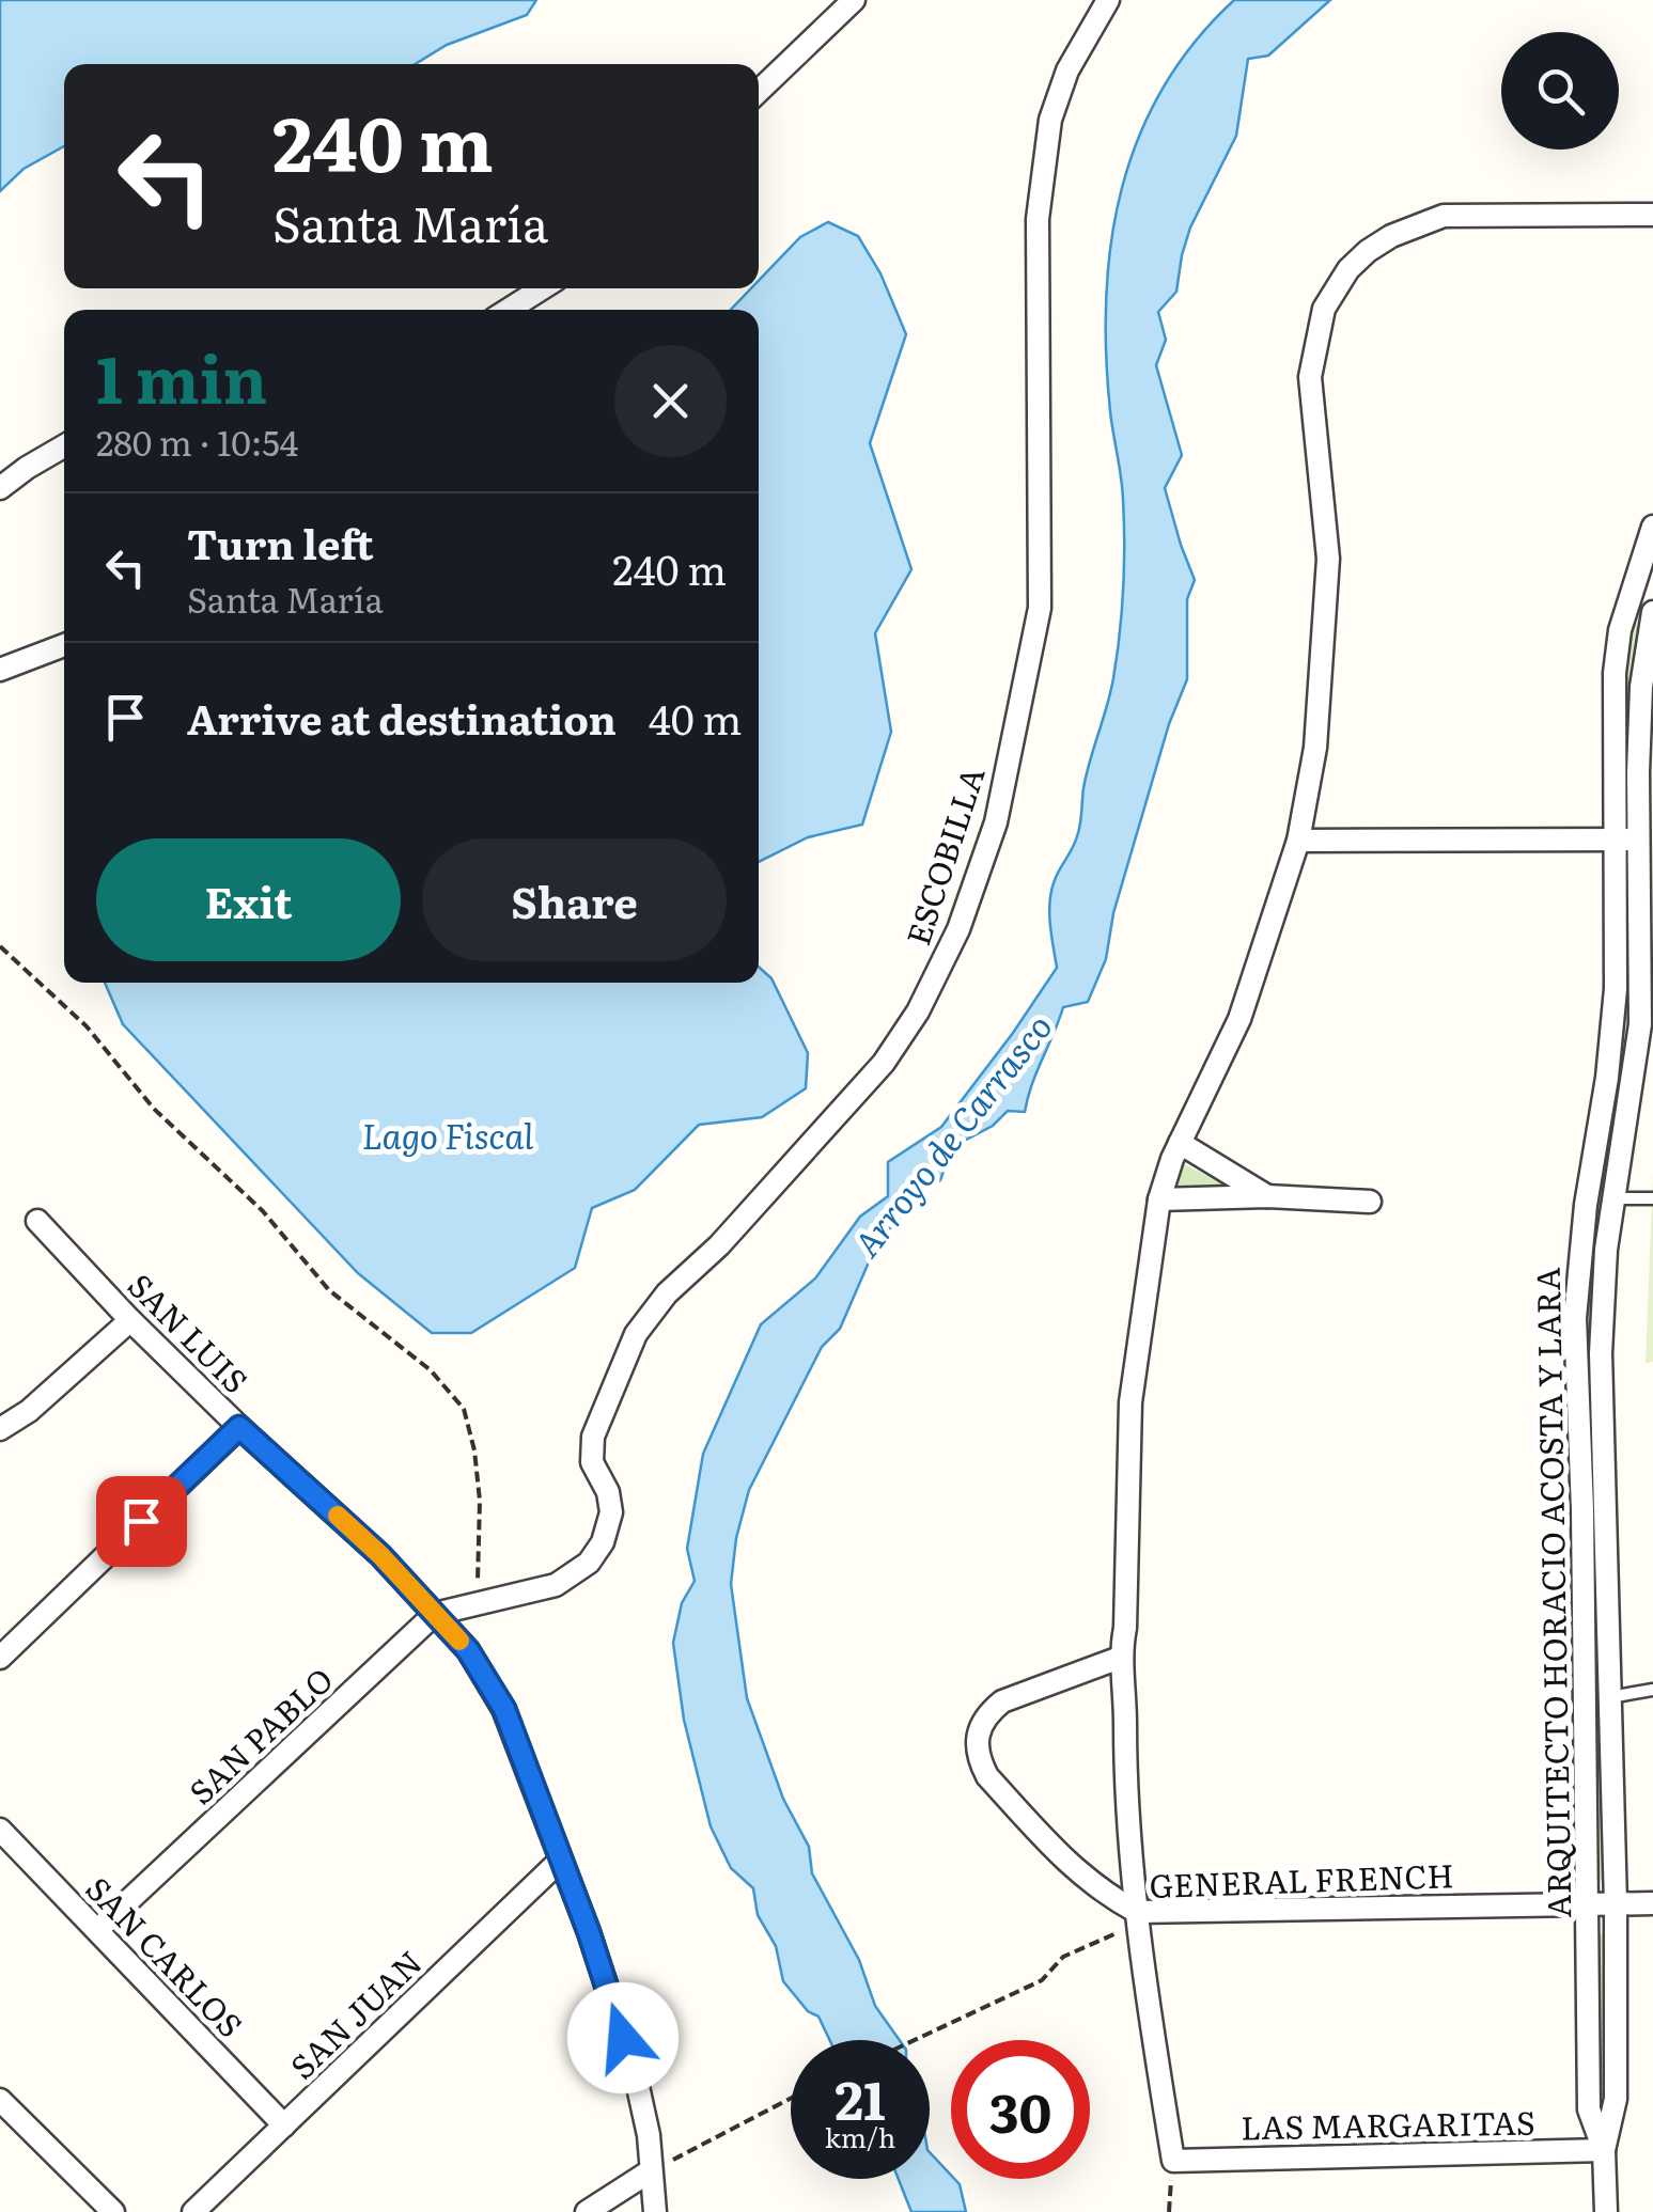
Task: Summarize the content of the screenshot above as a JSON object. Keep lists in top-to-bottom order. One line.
{"streets":{"street":["ESCOBILLA","SAN LUIS","ARQUITECTO HORACIO ACOSTA Y LARA","SAN PABLO","GENERAL FRENCH","SAN CARLOS","SAN JUAN","LAS MARGARITAS"]},"crossings":[["ESCOBILLA","SAN PABLO"],["SAN LUIS","SAN PABLO"],["SAN LUIS","SAN JUAN"],["ARQUITECTO HORACIO ACOSTA Y LARA","GENERAL FRENCH"],["ARQUITECTO HORACIO ACOSTA Y LARA","LAS MARGARITAS"],["SAN PABLO","SAN CARLOS"],["SAN CARLOS","SAN JUAN"]],"water":["Lago Fiscal","Arroyo de Carrasco"],"page":{"turn":["240 m","Santa María"],"heading":["1 min","280 m · 10:54"],"list":[{"name":"Turn left","note":"Santa María","value":"240 m"},{"name":"Arrive at destination","value":"40 m"}],"buttons":["Exit","Share"],"speed":"21 km/h","limit":"30"}}
